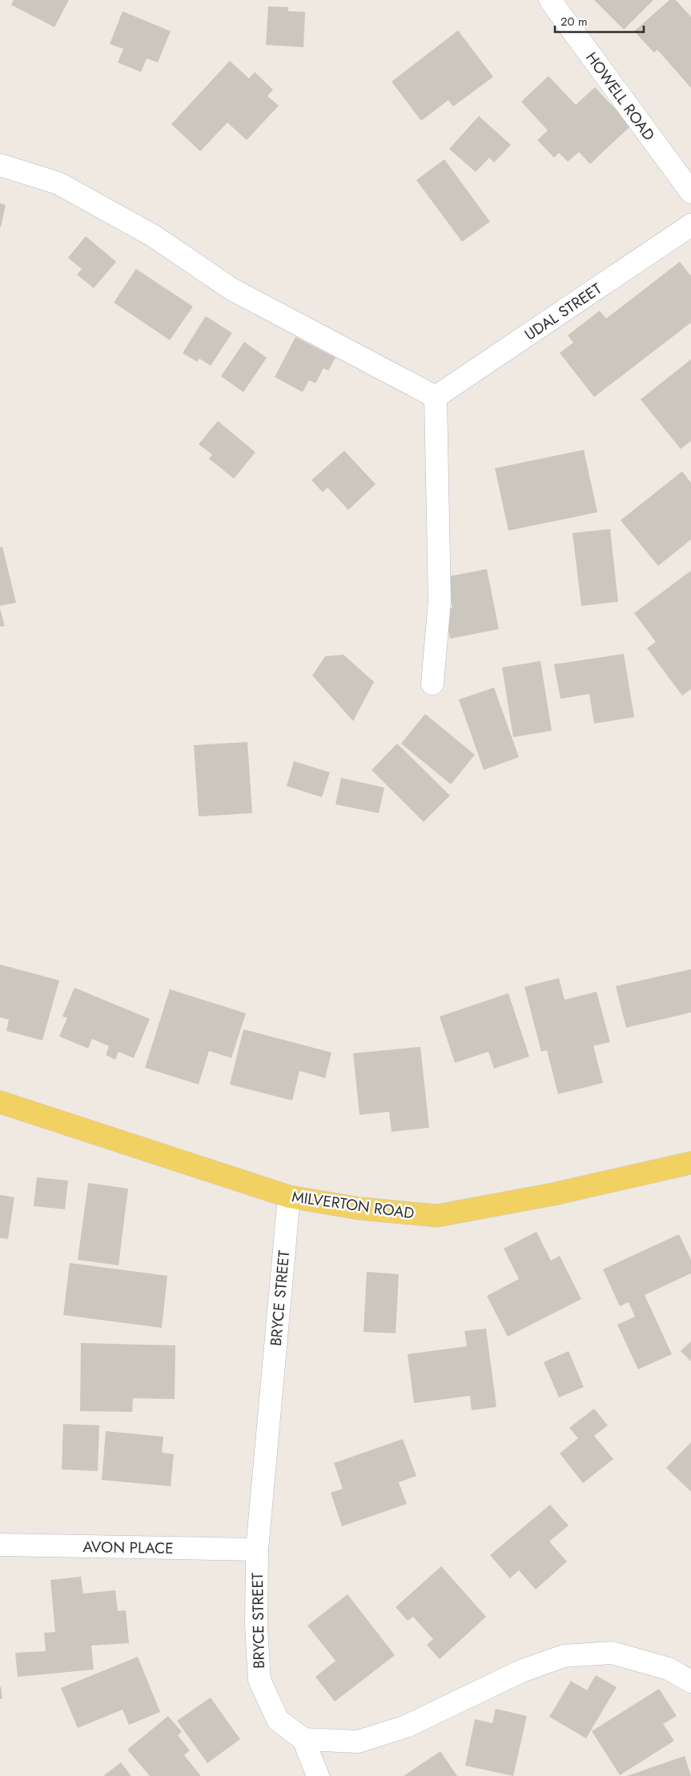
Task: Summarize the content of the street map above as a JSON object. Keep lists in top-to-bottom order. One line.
{"streets":{"main road":["MILVERTON ROAD"],"street":["HOWELL ROAD","UDAL STREET","BRYCE STREET","AVON PLACE"]},"crossings":[["MILVERTON ROAD","BRYCE STREET"],["BRYCE STREET","AVON PLACE"]],"scale_bar":"20 m"}
